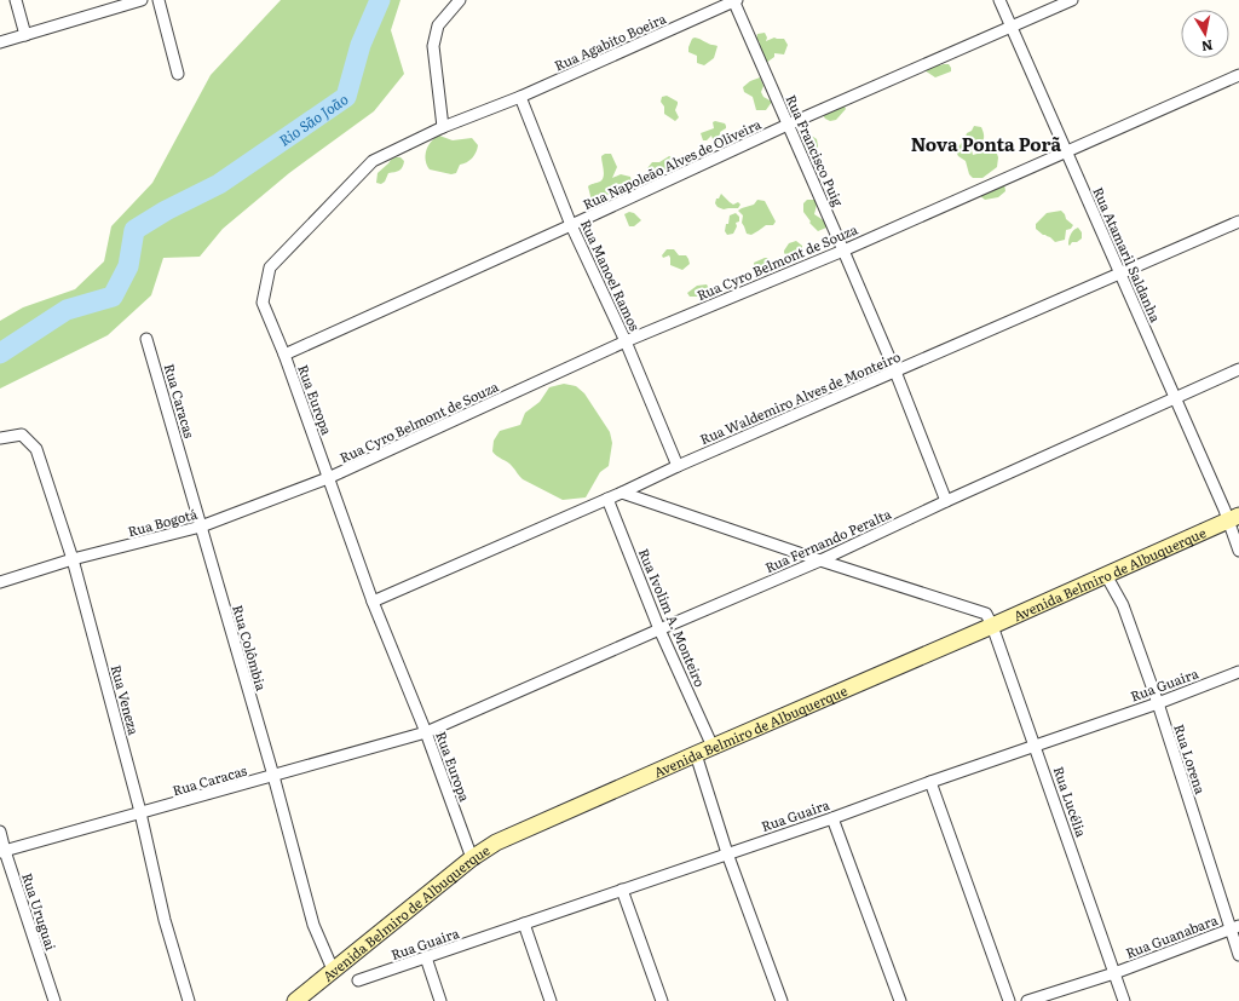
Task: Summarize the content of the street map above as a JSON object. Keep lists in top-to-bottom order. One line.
{"streets":{"main road":["Avenida Belmiro de Albuquerque"],"street":["Rua Agabito Boeira","Rua Francisco Puig","Rua Napoleão Alves de Oliveira","Rua Atamaril Saldanha","Rua Cyro Belmont de Souza","Rua Manoel Ramos","Rua Waldemiro Alves de Monteiro","Rua Europa","Rua Caracas","Rua Bogotá","Rua Fernando Peralta","Rua Ivolim A. Monteiro","Rua Colômbia","Rua Guaira","Rua Veneza","Rua Lorena","Rua Lucélia","Rua Uruguai","Rua Guanabara"]},"crossings":[["Rua Agabito Boeira","Rua Francisco Puig"],["Rua Agabito Boeira","Rua Manoel Ramos"],["Rua Agabito Boeira","Rua Europa"],["Rua Francisco Puig","Rua Napoleão Alves de Oliveira"],["Rua Francisco Puig","Rua Cyro Belmont de Souza"],["Rua Francisco Puig","Rua Waldemiro Alves de Monteiro"],["Rua Francisco Puig","Rua Fernando Peralta"],["Rua Napoleão Alves de Oliveira","Rua Atamaril Saldanha"],["Rua Napoleão Alves de Oliveira","Rua Manoel Ramos"],["Rua Napoleão Alves de Oliveira","Rua Europa"],["Rua Atamaril Saldanha","Rua Cyro Belmont de Souza"],["Rua Atamaril Saldanha","Rua Waldemiro Alves de Monteiro"],["Rua Atamaril Saldanha","Rua Fernando Peralta"],["Rua Atamaril Saldanha","Avenida Belmiro de Albuquerque"],["Rua Cyro Belmont de Souza","Rua Manoel Ramos"],["Rua Cyro Belmont de Souza","Rua Europa"],["Rua Cyro Belmont de Souza","Rua Bogotá"],["Rua Manoel Ramos","Rua Waldemiro Alves de Monteiro"],["Rua Manoel Ramos","Rua Europa"],["Rua Waldemiro Alves de Monteiro","Rua Europa"],["Rua Waldemiro Alves de Monteiro","Rua Ivolim A. Monteiro"],["Rua Europa","Rua Caracas"],["Rua Europa","Rua Bogotá"],["Rua Europa","Rua Fernando Peralta"],["Rua Europa","Avenida Belmiro de Albuquerque"],["Rua Caracas","Rua Bogotá"],["Rua Caracas","Rua Fernando Peralta"],["Rua Caracas","Rua Colômbia"],["Rua Caracas","Rua Veneza"],["Rua Caracas","Rua Uruguai"],["Rua Bogotá","Rua Colômbia"],["Rua Bogotá","Rua Veneza"],["Rua Fernando Peralta","Rua Ivolim A. Monteiro"],["Avenida Belmiro de Albuquerque","Rua Ivolim A. Monteiro"],["Avenida Belmiro de Albuquerque","Rua Colômbia"],["Avenida Belmiro de Albuquerque","Rua Lorena"],["Avenida Belmiro de Albuquerque","Rua Lucélia"],["Rua Guaira","Rua Lorena"],["Rua Guaira","Rua Lucélia"],["Rua Lorena","Rua Guanabara"],["Rua Lucélia","Rua Guanabara"]],"districts":["Nova Ponta Porã"],"water":["Rio São João"],"north":"bottom"}
